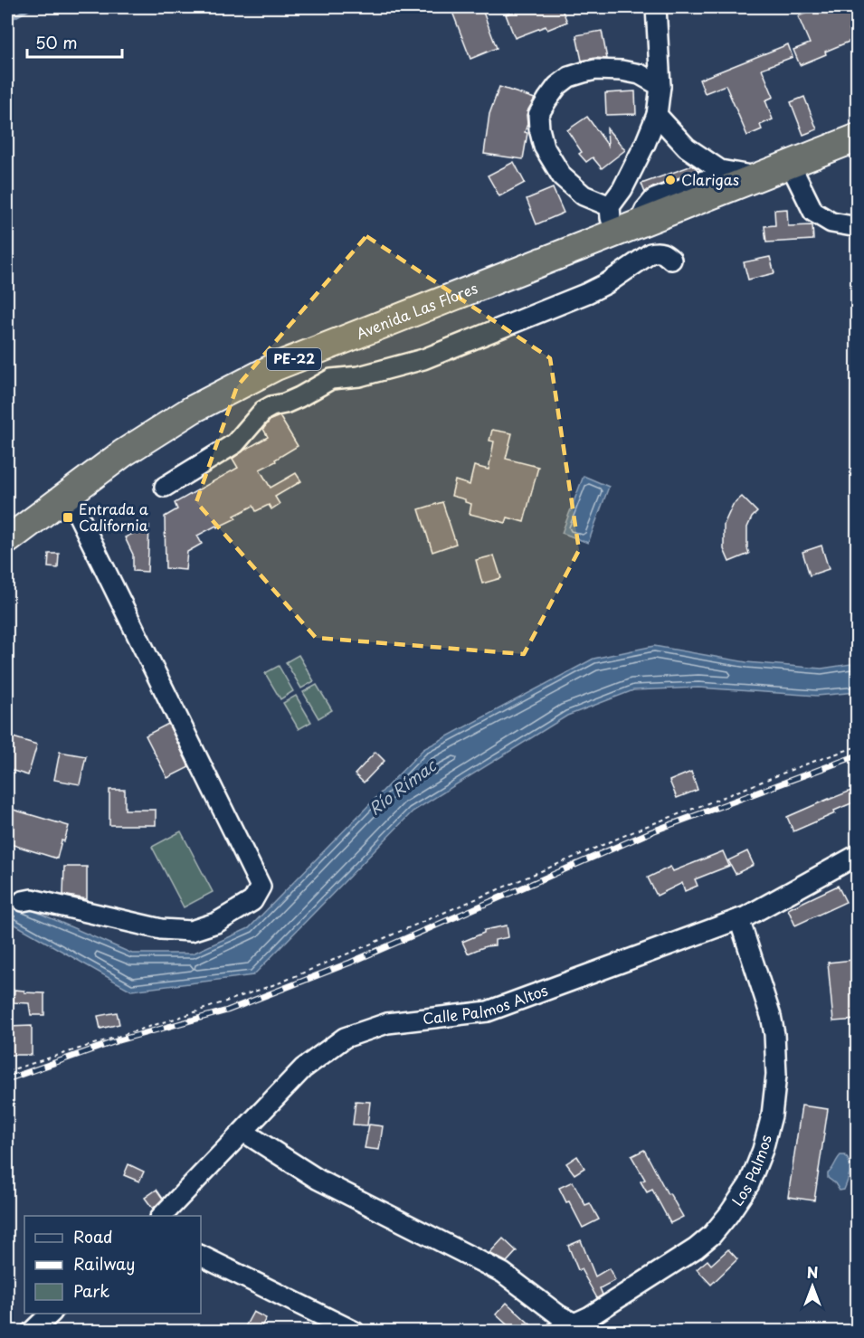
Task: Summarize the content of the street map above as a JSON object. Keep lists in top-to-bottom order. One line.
{"streets":{"highway":["Avenida Las Flores","PE-22"],"street":["Calle Palmos Altos","Los Palmos"]},"crossings":[["Calle Palmos Altos","Los Palmos"]],"water":["Río Rímac"],"places":{"other":["Clarigas"],"transit":["Entrada a California"]},"legend":["Road","Railway","Park"],"scale_bar":"50 m","north":"top"}
